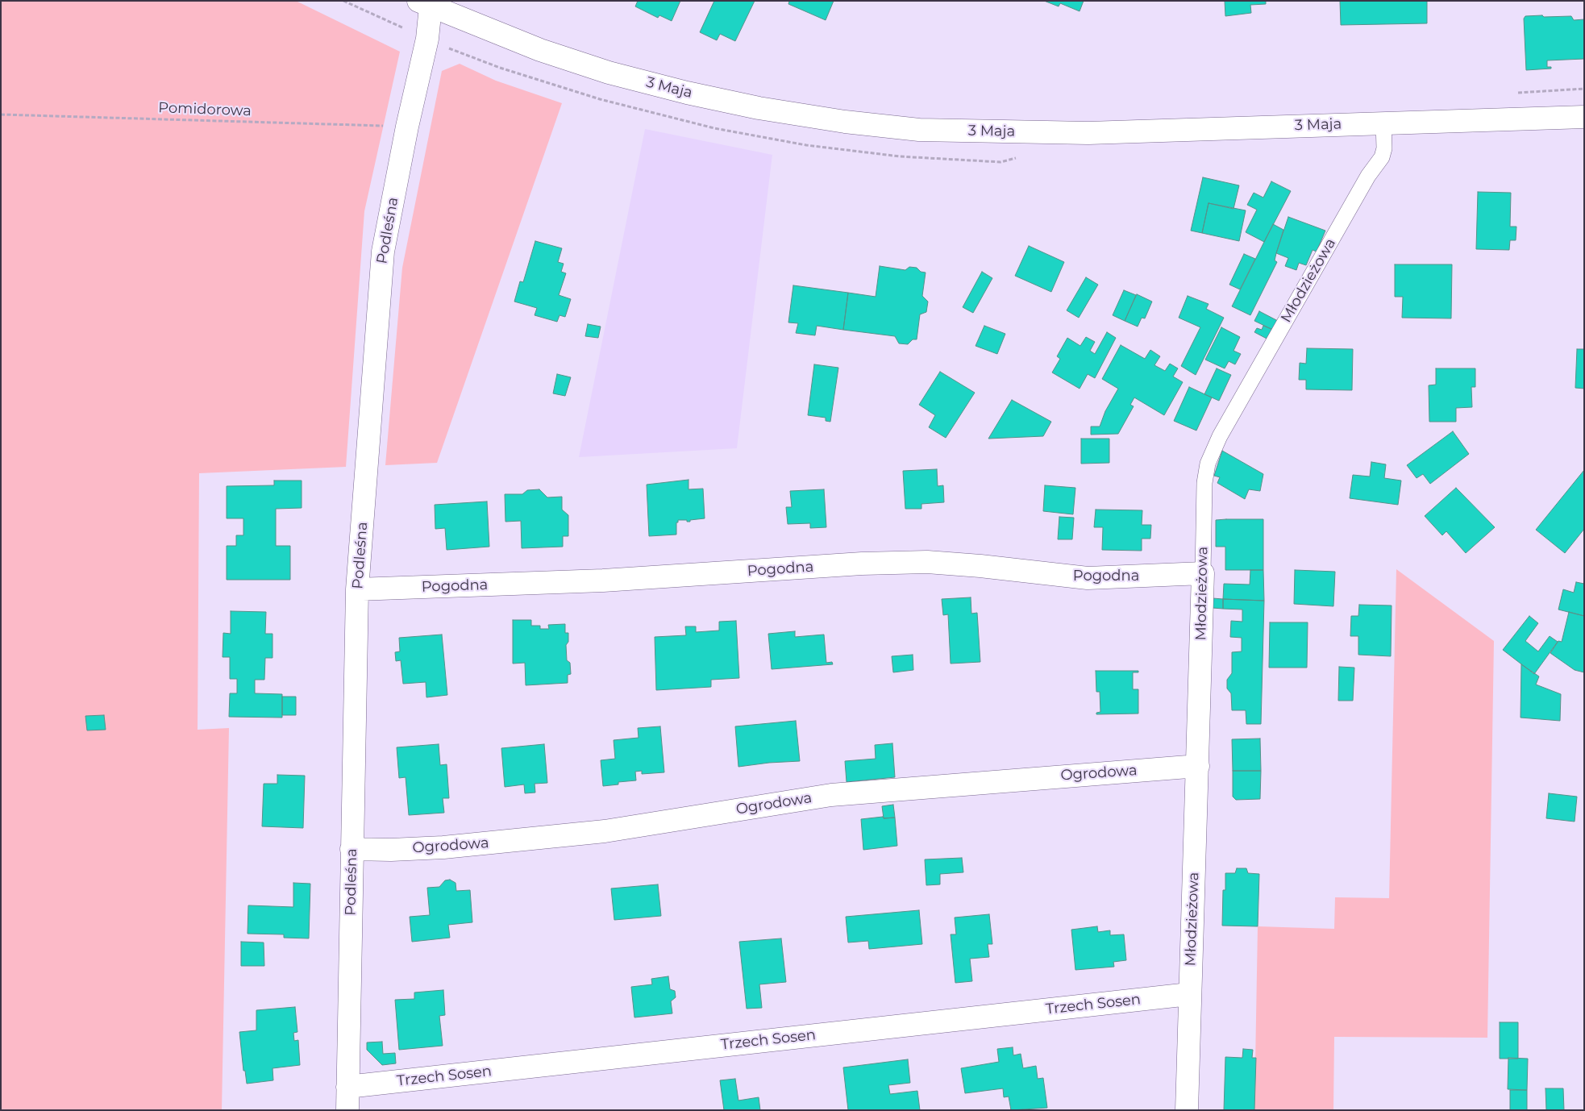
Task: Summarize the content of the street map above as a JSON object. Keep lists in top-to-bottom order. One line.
{"streets":{"street":["3 Maja","Podleśna","Młodzieżowa","Pogodna","Ogrodowa","Trzech Sosen"],"path":["Pomidorowa"]},"crossings":[["3 Maja","Podleśna"],["3 Maja","Młodzieżowa"],["Pomidorowa","Podleśna"],["Podleśna","Pogodna"],["Podleśna","Ogrodowa"],["Podleśna","Trzech Sosen"],["Młodzieżowa","Pogodna"],["Młodzieżowa","Ogrodowa"],["Młodzieżowa","Trzech Sosen"]]}
